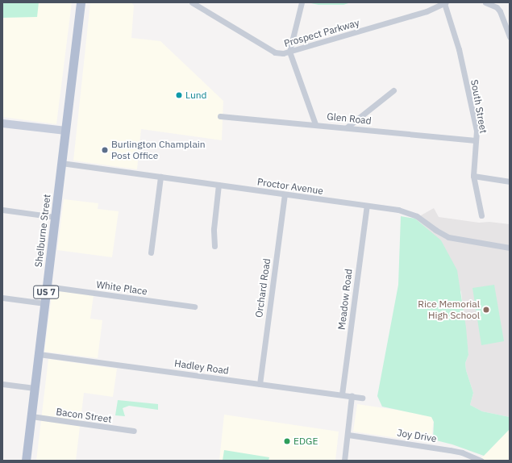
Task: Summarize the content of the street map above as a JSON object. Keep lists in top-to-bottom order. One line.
{"streets":{"main road":["Shelburne Street","US 7"],"street":["Prospect Parkway","South Street","Glen Road","Proctor Avenue","White Place","Orchard Road","Meadow Road","Hadley Road","Bacon Street","Joy Drive"]},"crossings":[["Prospect Parkway","South Street"],["South Street","Glen Road"],["Proctor Avenue","Shelburne Street"],["Proctor Avenue","Orchard Road"],["Proctor Avenue","Meadow Road"],["Shelburne Street","White Place"],["Shelburne Street","Hadley Road"],["Shelburne Street","Bacon Street"],["Orchard Road","Hadley Road"],["Meadow Road","Hadley Road"]],"places":["Lund","Burlington Champlain Post Office","Rice Memorial High School","EDGE"]}
